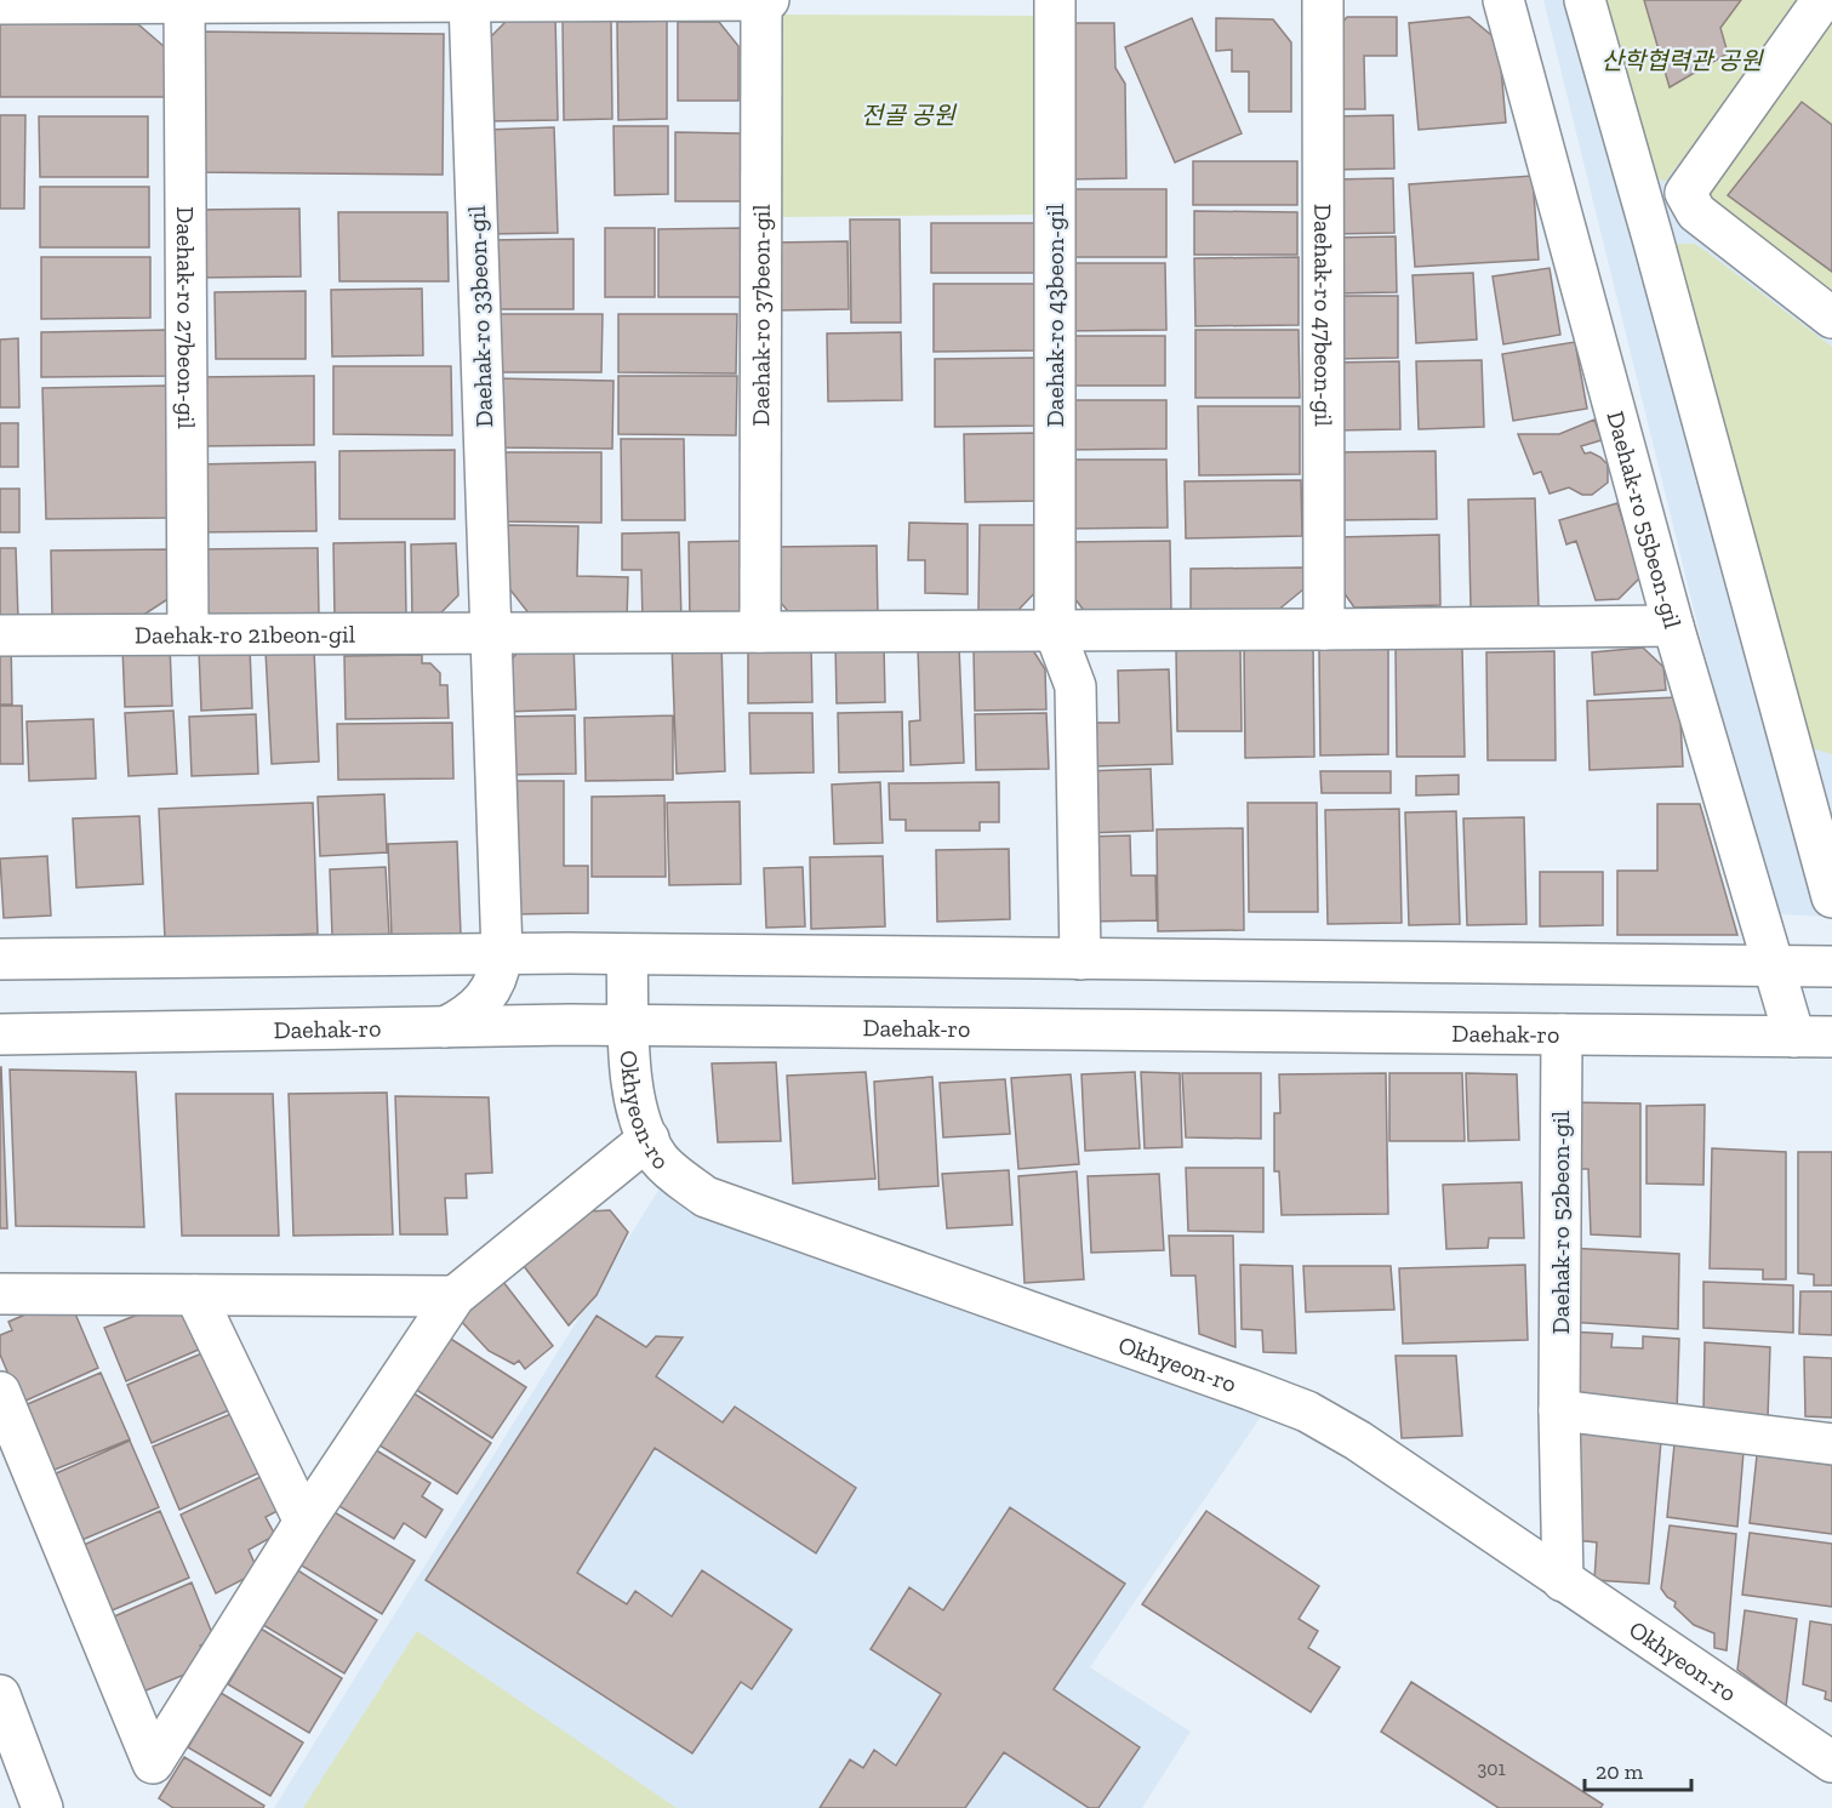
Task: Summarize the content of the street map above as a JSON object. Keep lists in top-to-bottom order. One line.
{"streets":{"street":["Daehak-ro 43beon-gil","Daehak-ro 47beon-gil","Daehak-ro 33beon-gil","Daehak-ro 37beon-gil","Daehak-ro 27beon-gil","Daehak-ro 55beon-gil","Daehak-ro 21beon-gil","Daehak-ro","Okhyeon-ro","Daehak-ro 52beon-gil"]},"crossings":[["Daehak-ro 33beon-gil","Daehak-ro 21beon-gil"],["Daehak-ro 27beon-gil","Daehak-ro 21beon-gil"],["Daehak-ro 55beon-gil","Daehak-ro"],["Daehak-ro","Okhyeon-ro"],["Daehak-ro","Daehak-ro 52beon-gil"],["Okhyeon-ro","Daehak-ro 52beon-gil"]],"parks":["산학협력관 공원","전골 공원"],"house_numbers":["301"],"scale_bar":"20 m"}
